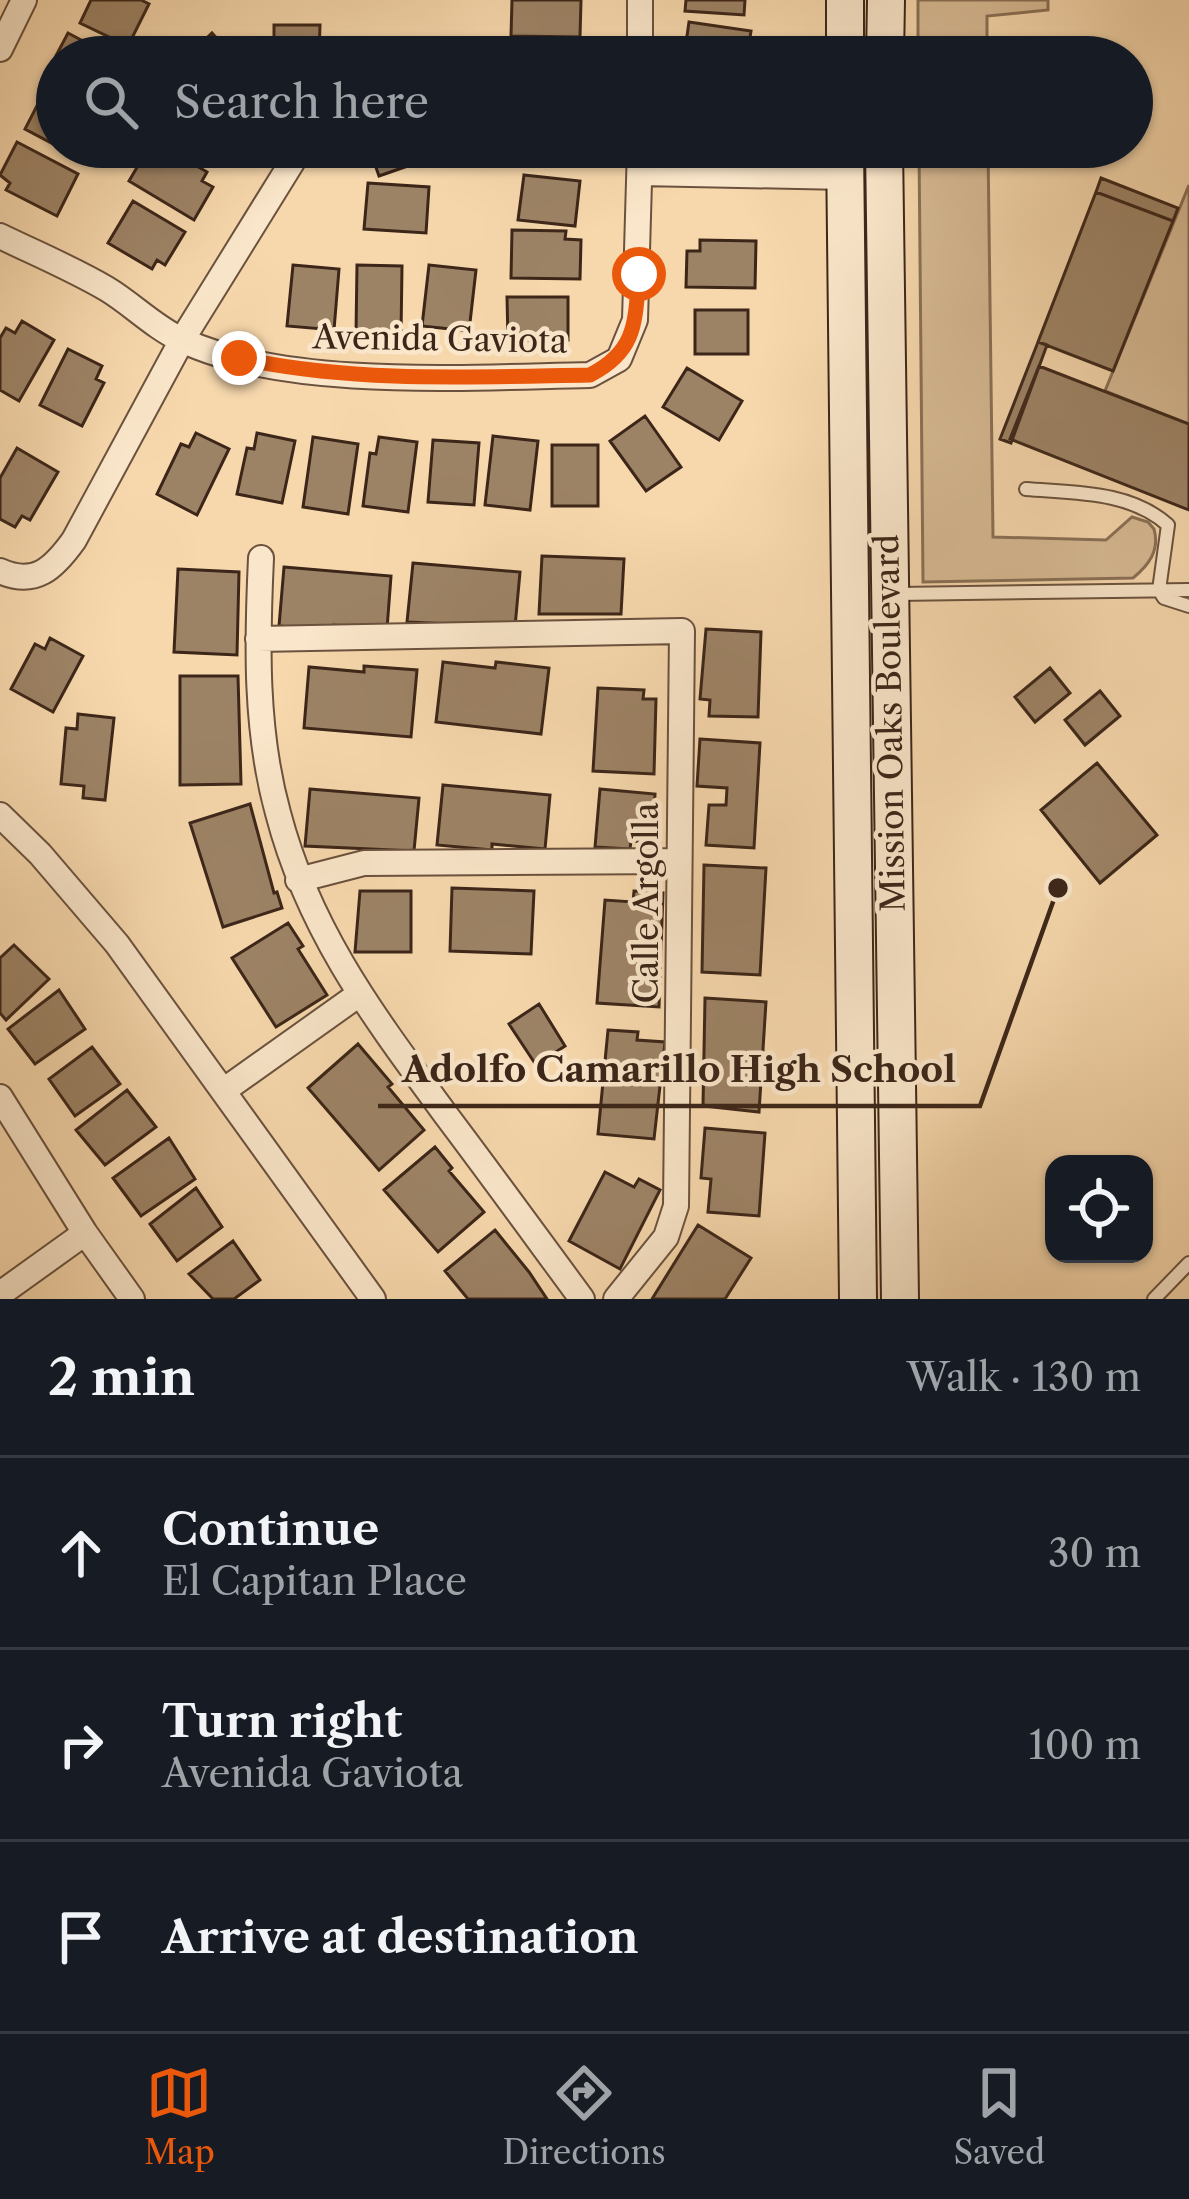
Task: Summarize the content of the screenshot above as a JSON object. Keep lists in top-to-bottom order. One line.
{"streets":{"main road":["Mission Oaks Boulevard"],"street":["Avenida Gaviota","Calle Argolla"]},"places":["Adolfo Camarillo High School"],"page":{"search":"Search here","heading":["2 min","Walk · 130 m"],"list":[["Continue","El Capitan Place","30 m"],["Turn right","Avenida Gaviota","100 m"],"Arrive at destination"],"nav":["Map","Directions","Saved"]}}
